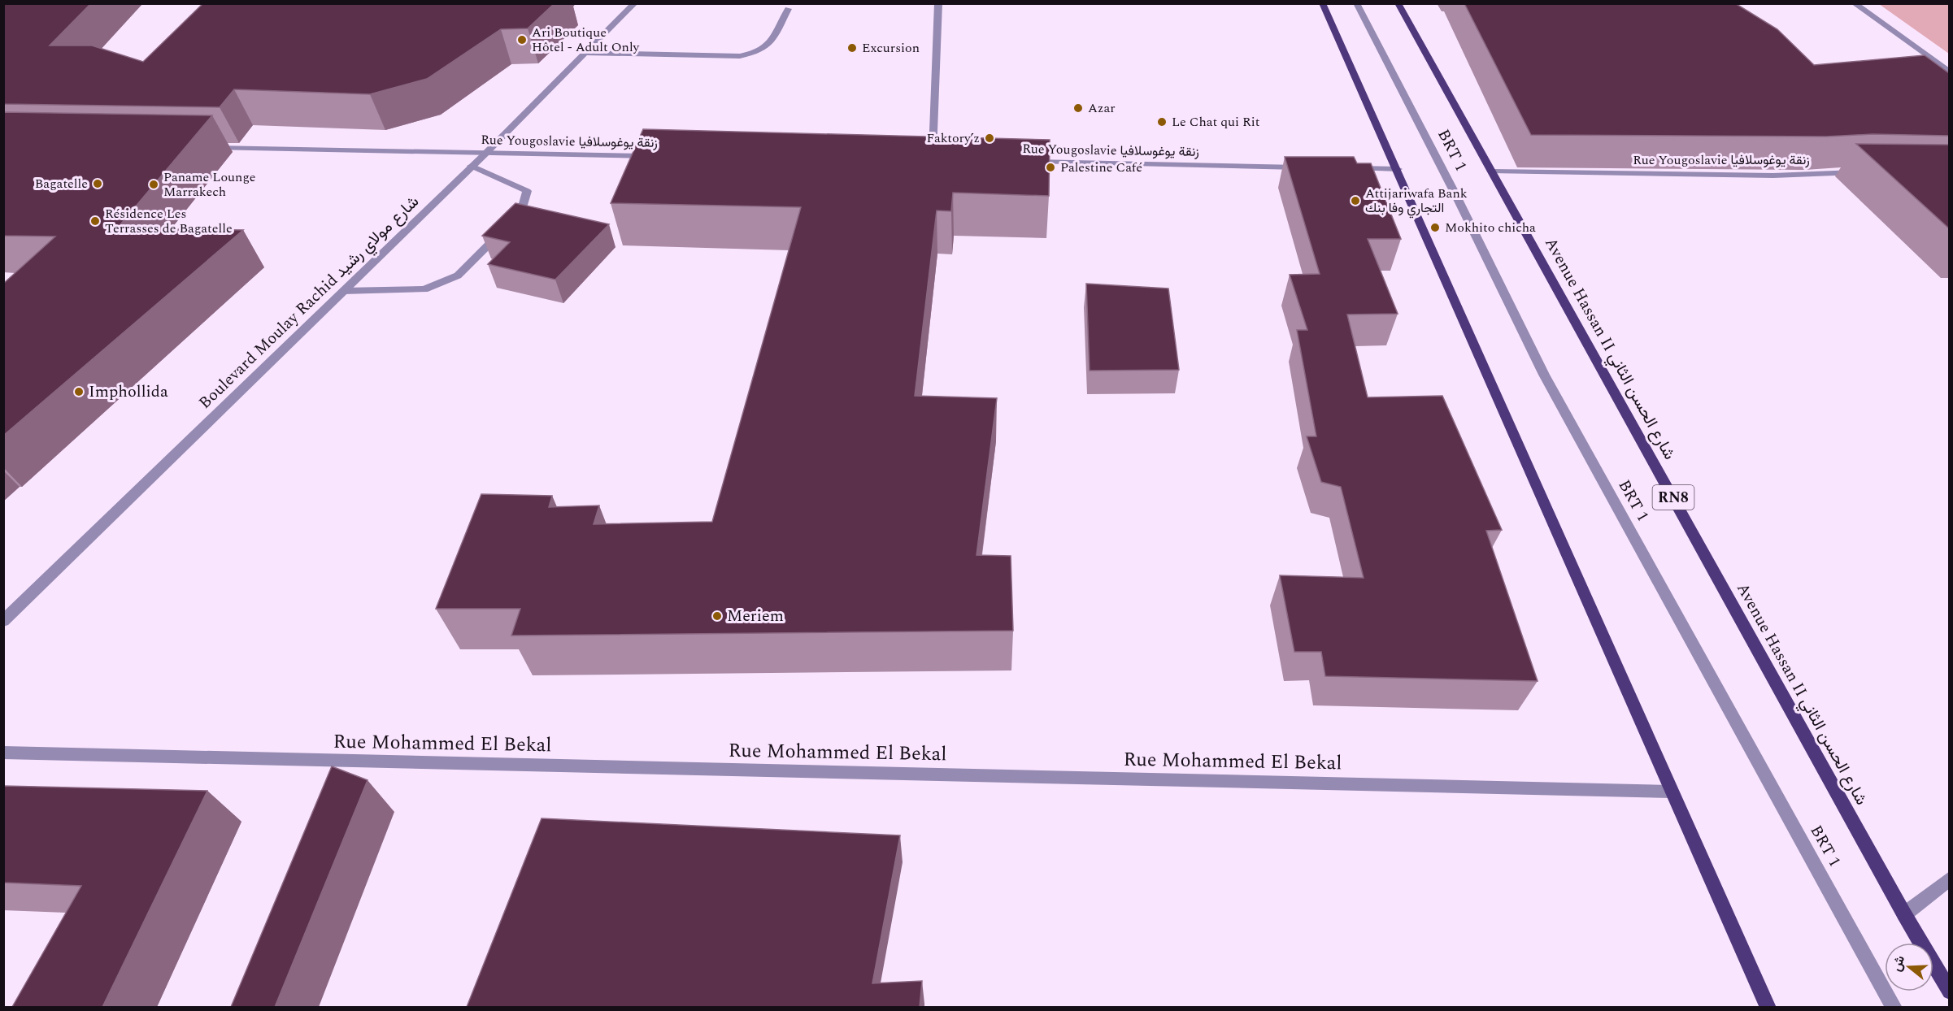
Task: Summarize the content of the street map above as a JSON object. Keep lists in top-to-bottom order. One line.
{"streets":{"main road":["Avenue Hassan II شارع الحسن الثاني","RN8"],"street":["Rue Yougoslavie زنقة يوغوسلافيا","BRT 1","Boulevard Moulay Rachid شارع مولاي رشيد","Rue Mohammed El Bekal"]},"crossings":[["Rue Yougoslavie زنقة يوغوسلافيا","Boulevard Moulay Rachid شارع مولاي رشيد"],["Rue Yougoslavie زنقة يوغوسلافيا","Avenue Hassan II شارع الحسن الثاني"]],"places":["Ari Boutique Hôtel - Adult Only","Excursion","Azar","Le Chat qui Rit","Faktory’z","Palestine Café","Bagatelle","Paname Lounge Marrakech","Attijariwafa Bank التجاري وفا بنك","Résidence Les Terrasses de Bagatelle","Mokhito chicha","Imphollida","Meriem"],"north":"left"}
